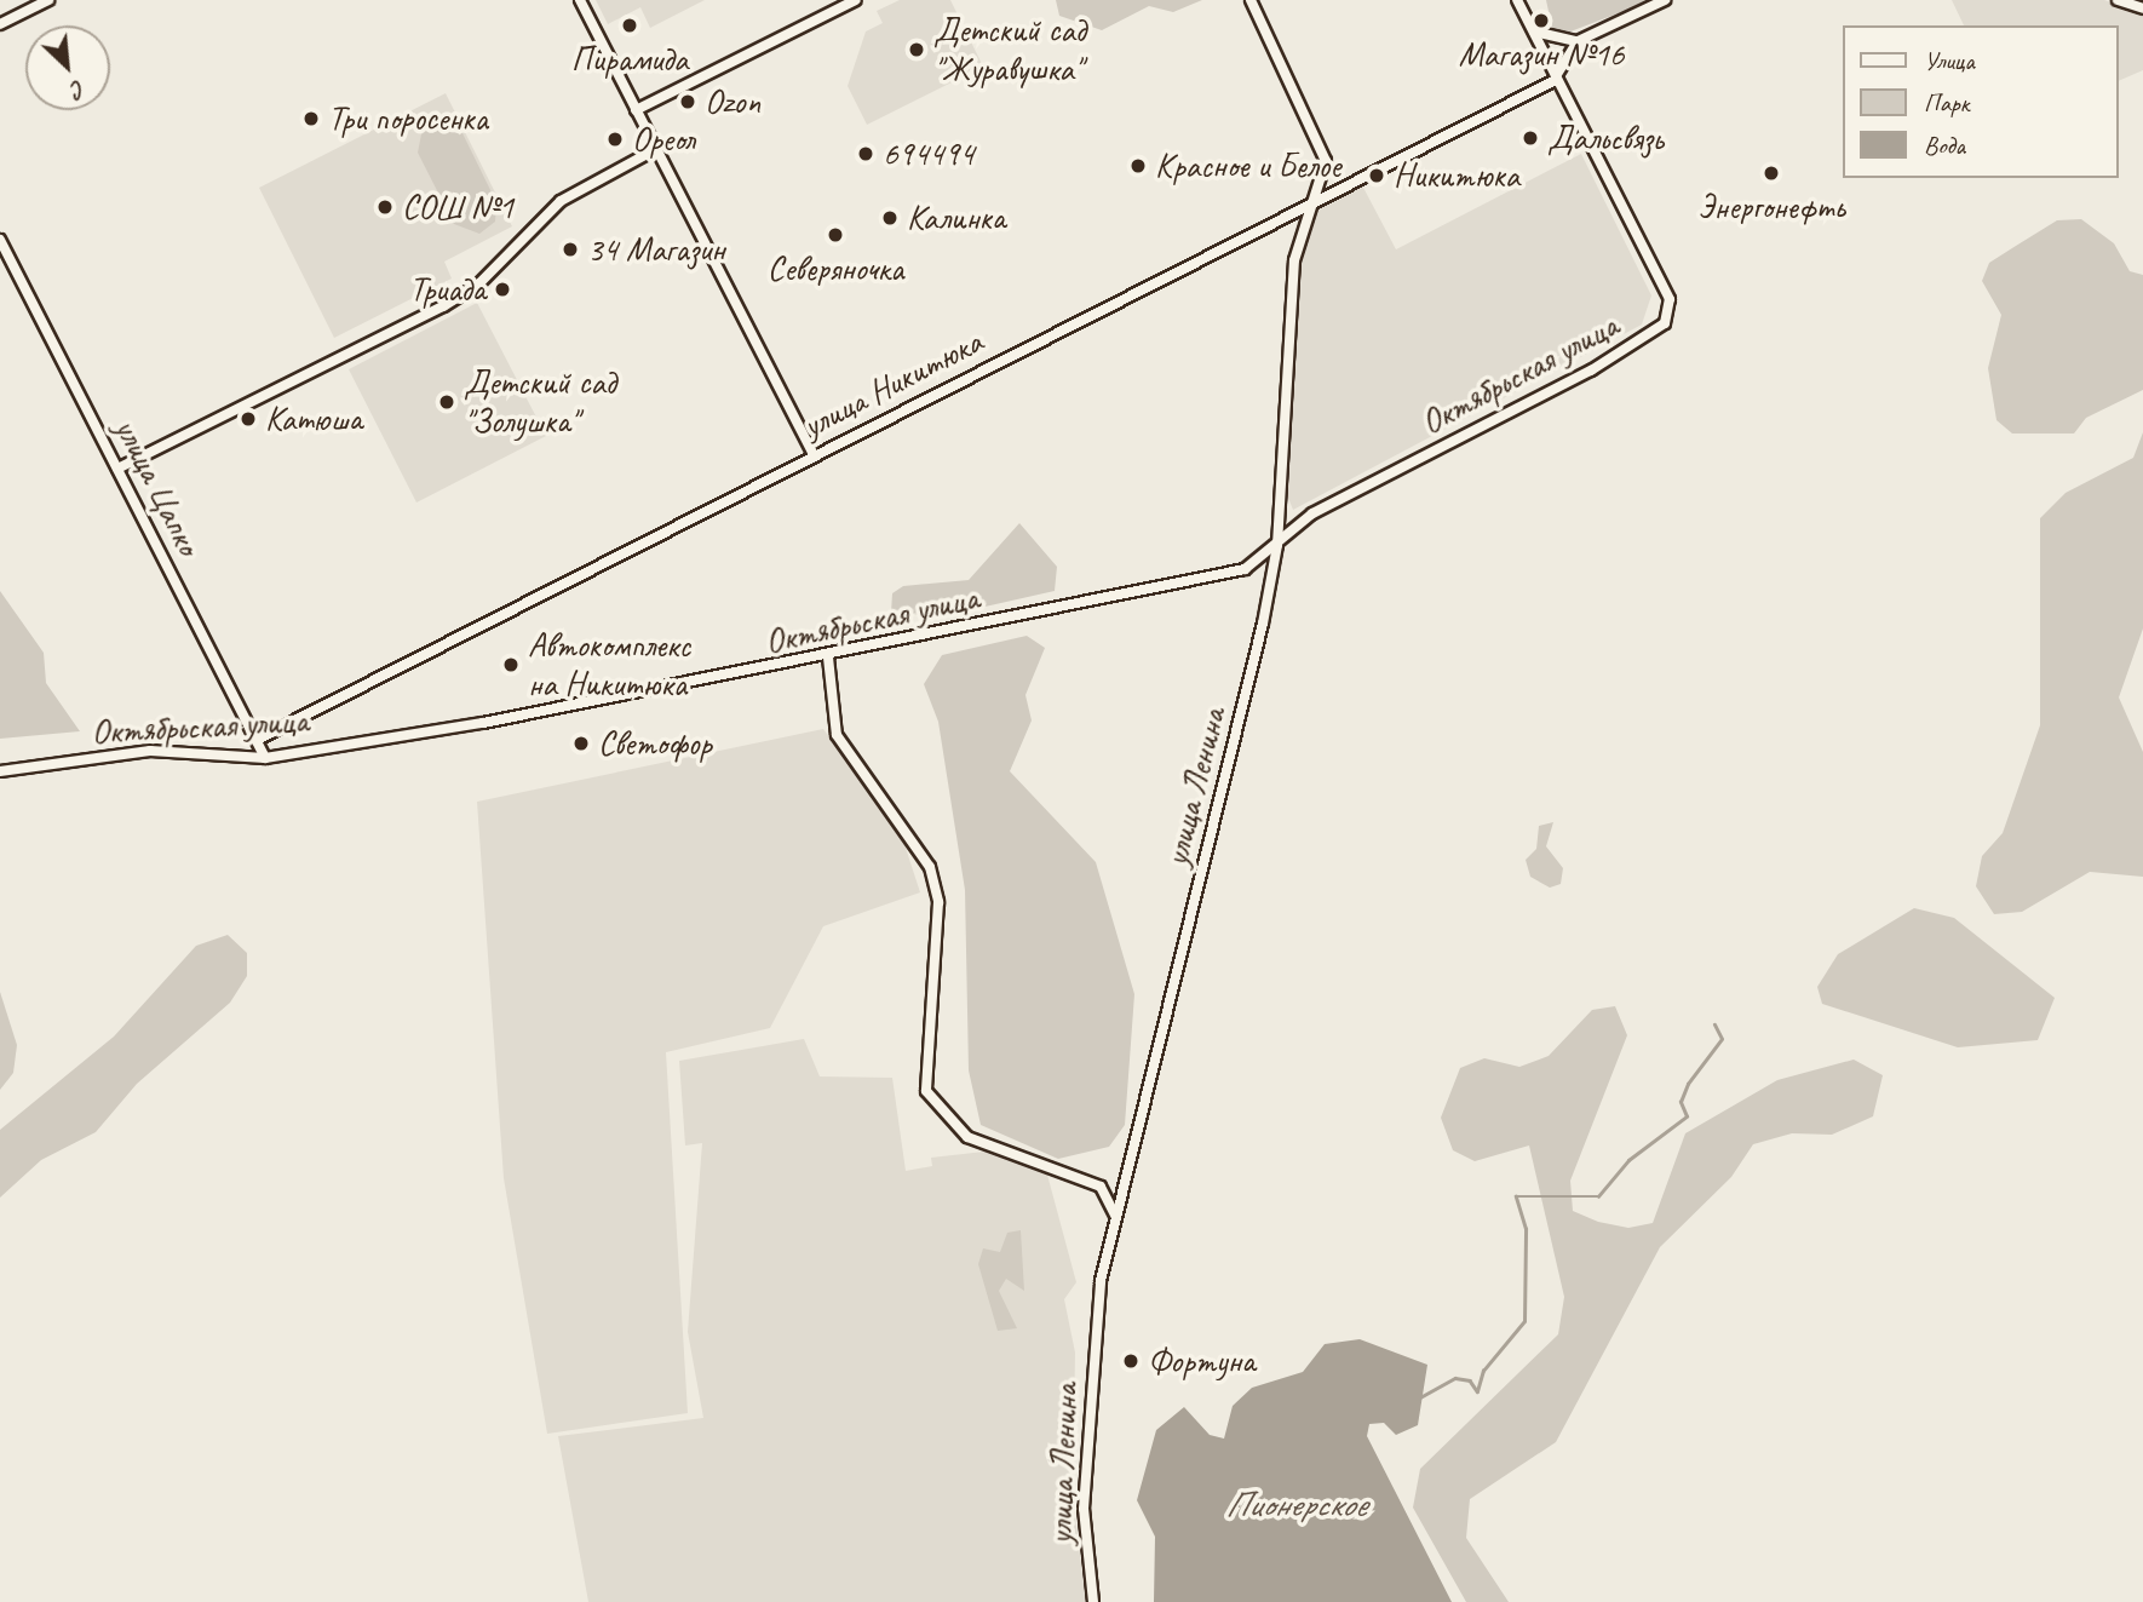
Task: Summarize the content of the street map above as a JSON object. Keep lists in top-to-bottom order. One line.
{"streets":{"street":["Октябрьская улица","улица Никитюка","улица Цапко","улица Ленина"]},"crossings":[["Октябрьская улица","улица Никитюка"],["Октябрьская улица","улица Цапко"],["Октябрьская улица","улица Ленина"],["улица Никитюка","улица Цапко"],["улица Никитюка","улица Ленина"]],"water":["Пионерское"],"places":["Магазин №16","Пирамида","Детский сад \"Журавушка\"","Ozon","Три поросенка","Дальсвязь","Ореол","694494","Красное и Белое","Энергонефть","Никитюка","СОШ №1","Калинка","Северяночка","34 Магазин","Триада","Детский сад \"Золушка\"","Катюша","Автокомплекс на Никитюка","Светофор","Фортуна"],"legend":["Улица","Парк","Вода"],"north":"bottom right"}
